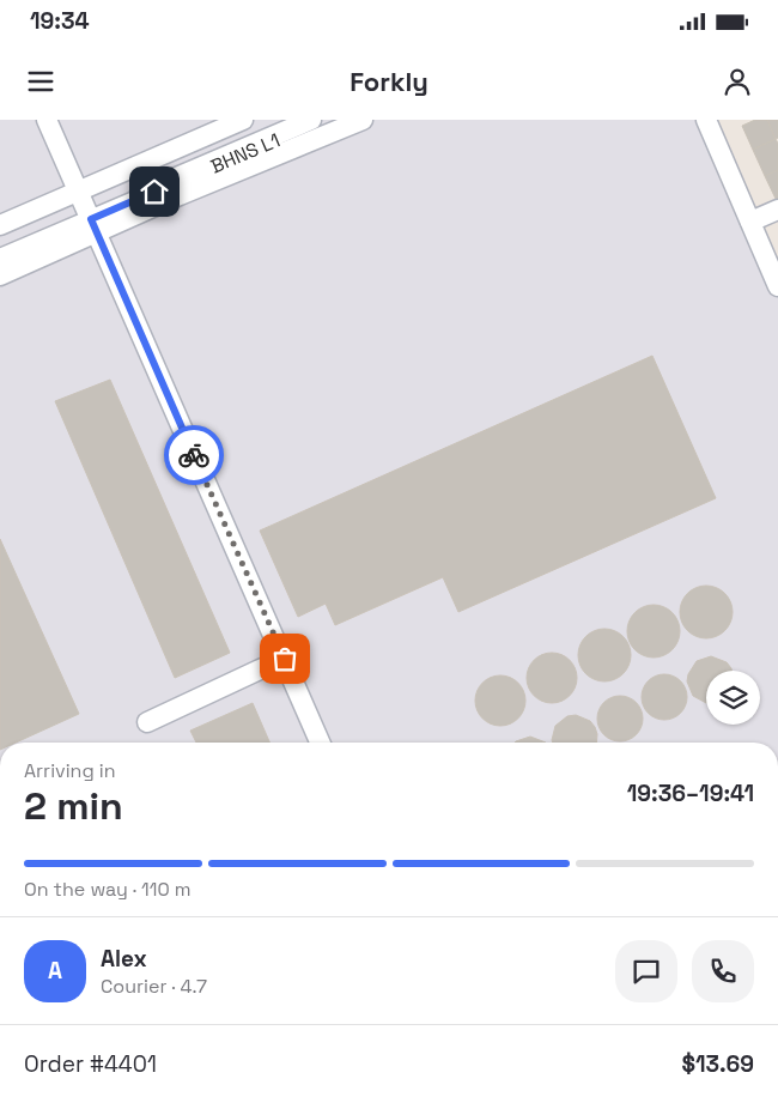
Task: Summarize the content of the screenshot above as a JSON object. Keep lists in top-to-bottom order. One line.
{"streets":{"street":["BHNS L1"]},"page":{"status":"19:34","header":"Forkly","heading":["2 min","Arriving in","19:36–19:41"],"panel":["Alex","Courier · 4.7","Order #4401","$13.69"],"bar":"On the way · 110 m","round":"A"}}
